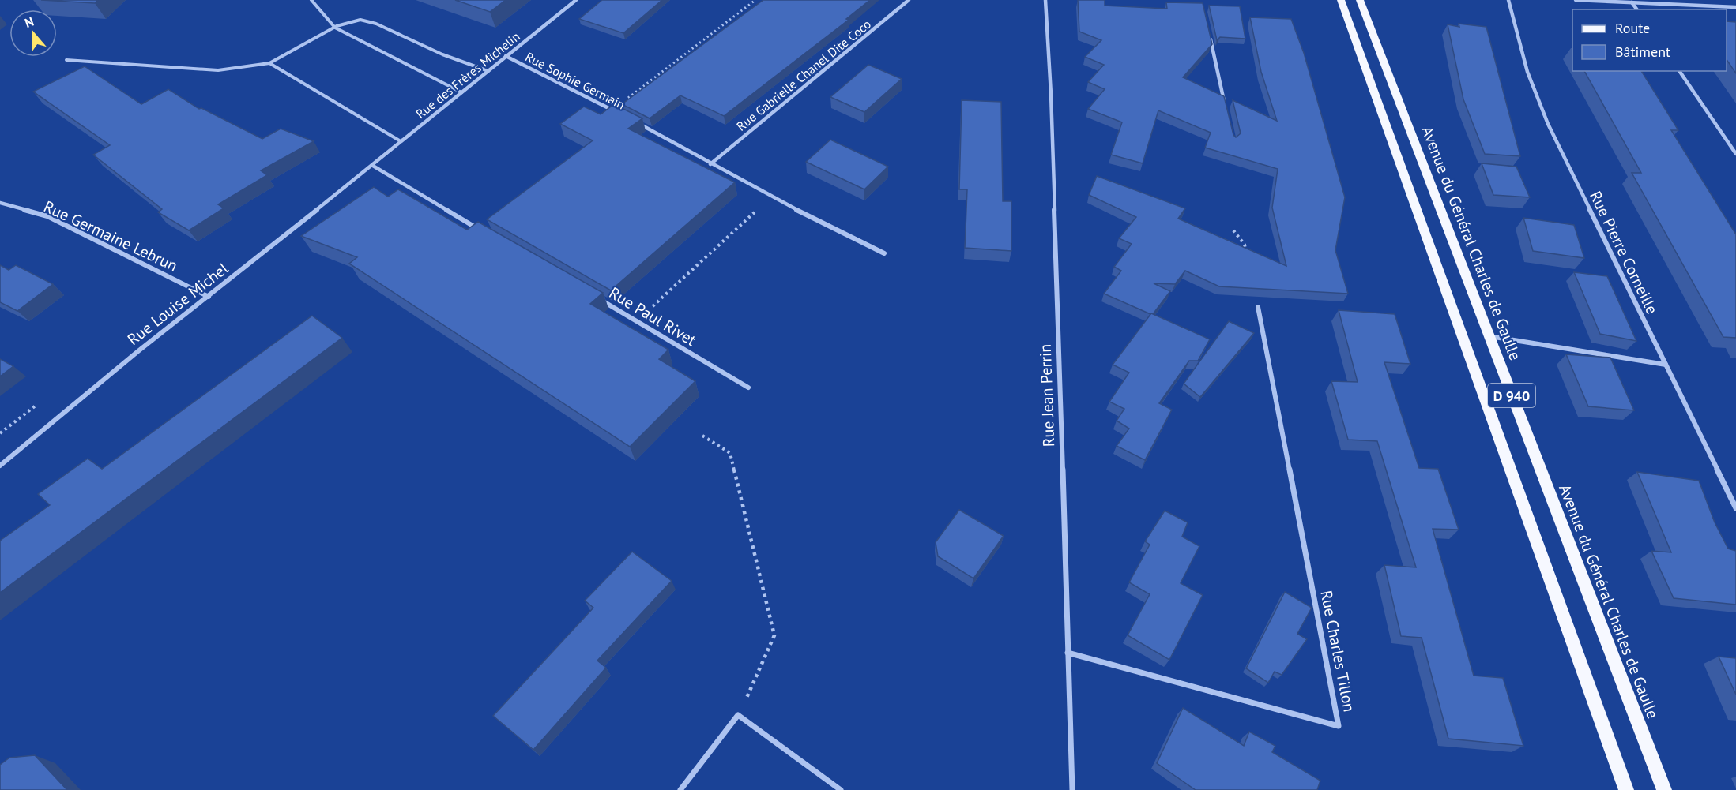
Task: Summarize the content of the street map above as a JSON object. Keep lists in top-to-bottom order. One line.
{"streets":{"main road":["Avenue du Général Charles de Gaulle","D 940"],"street":["Rue des Frères Michelin","Rue Gabrielle Chanel Dite Coco","Rue Sophie Germain","Rue Germaine Lebrun","Rue Pierre Corneille","Rue Louise Michel","Rue Paul Rivet","Rue Jean Perrin","Rue Charles Tillon"]},"crossings":[["Rue des Frères Michelin","Rue Sophie Germain"],["Rue des Frères Michelin","Rue Louise Michel"],["Rue Gabrielle Chanel Dite Coco","Rue Sophie Germain"],["Rue Germaine Lebrun","Rue Louise Michel"],["Rue Jean Perrin","Rue Charles Tillon"]],"legend":["Route","Bâtiment"],"north":"top"}
